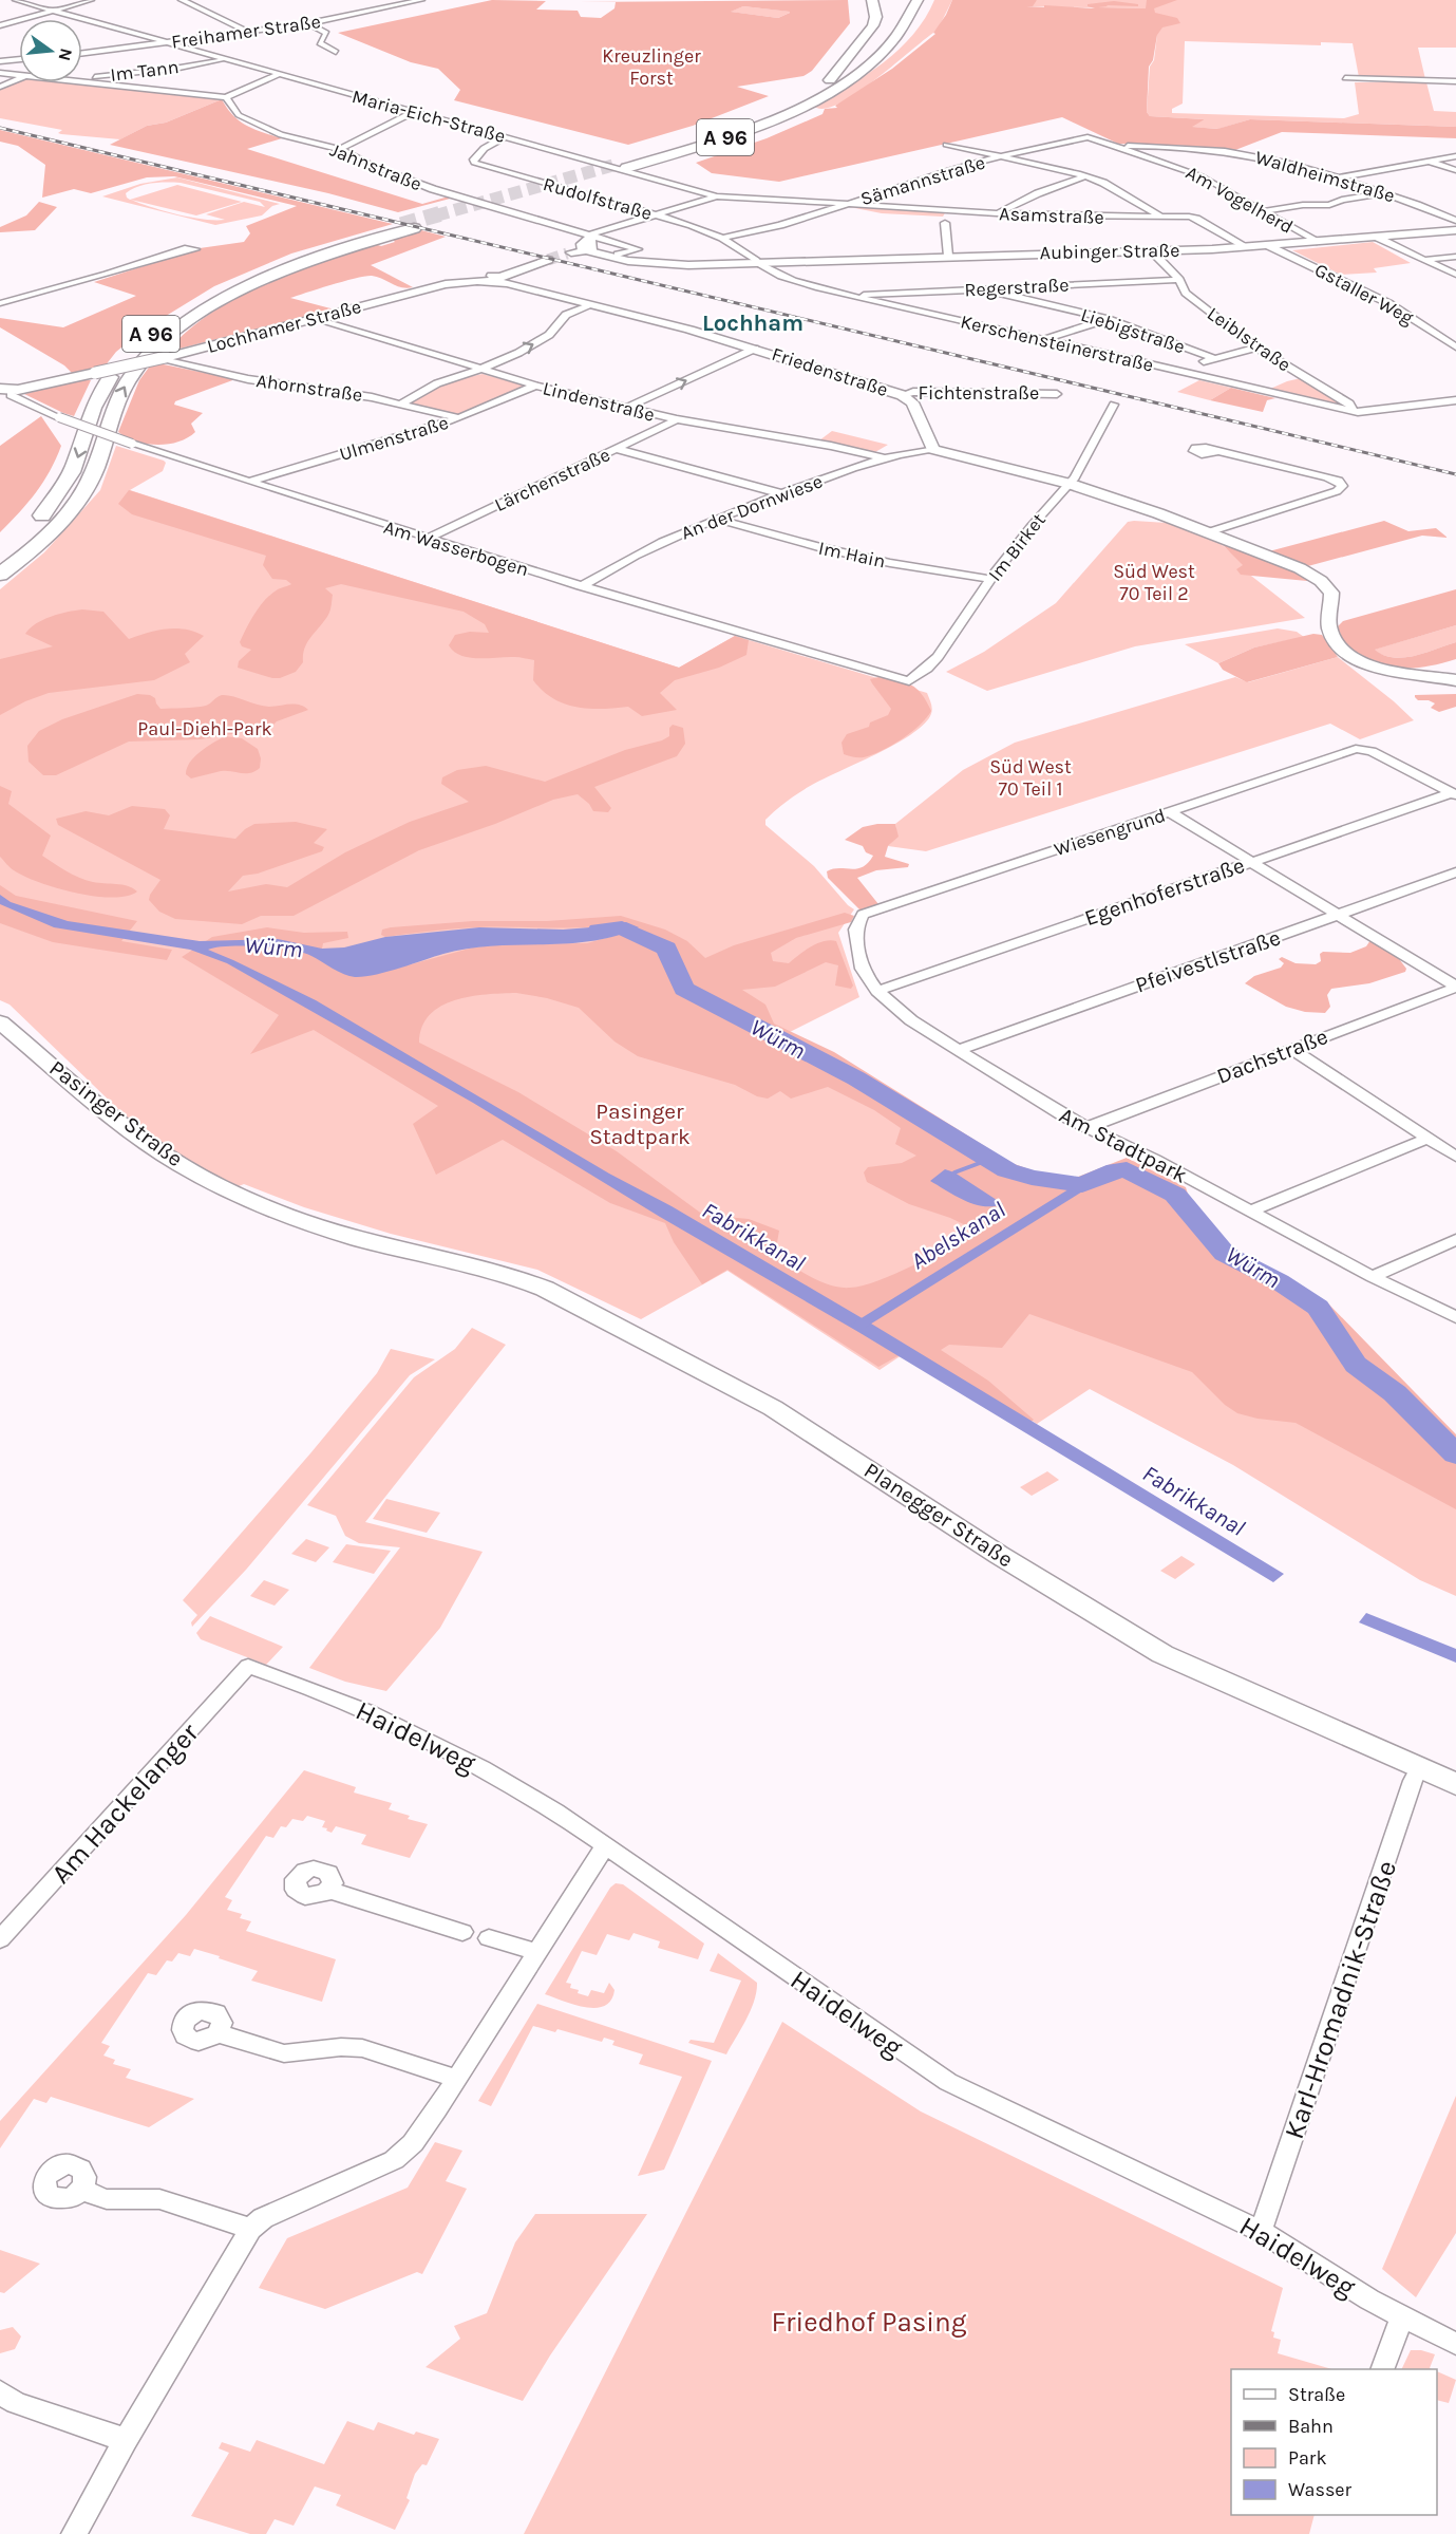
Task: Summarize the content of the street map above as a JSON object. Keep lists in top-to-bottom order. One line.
{"streets":{"highway":["A 96"],"street":["Freihamer Straße","Im Tann","Maria-Eich-Straße","Jahnstraße","Waldheimstraße","Sämannstraße","Rudolfstraße","Am Vogelherd","Asamstraße","Aubinger Straße","Regerstraße","Gstaller Weg","Lochhamer Straße","Liebigstraße","Leiblstraße","Kerschensteinerstraße","Friedenstraße","Ahornstraße","Fichtenstraße","Lindenstraße","Ulmenstraße","Lärchenstraße","An der Dornwiese","Im Birket","Am Wasserbogen","Im Hain","Wiesengrund","Egenhoferstraße","Pfeivestlstraße","Dachstraße","Pasinger Straße","Am Stadtpark","Planegger Straße","Haidelweg","Am Hackelanger","Karl-Hromadnik-Straße"]},"crossings":[["Freihamer Straße","Maria-Eich-Straße"],["Im Tann","Maria-Eich-Straße"],["Maria-Eich-Straße","Sämannstraße"],["Maria-Eich-Straße","Rudolfstraße"],["Jahnstraße","Aubinger Straße"],["Waldheimstraße","Am Vogelherd"],["Sämannstraße","Am Vogelherd"],["Sämannstraße","Asamstraße"],["Rudolfstraße","Aubinger Straße"],["Rudolfstraße","Kerschensteinerstraße"],["Am Vogelherd","Aubinger Straße"],["Asamstraße","Aubinger Straße"],["Aubinger Straße","Gstaller Weg"],["Aubinger Straße","Leiblstraße"],["Aubinger Straße","Kerschensteinerstraße"],["Regerstraße","Liebigstraße"],["Regerstraße","Leiblstraße"],["Regerstraße","Kerschensteinerstraße"],["Lochhamer Straße","Friedenstraße"],["Lochhamer Straße","Ahornstraße"],["Lochhamer Straße","Lindenstraße"],["Lochhamer Straße","Am Wasserbogen"],["Leiblstraße","Kerschensteinerstraße"],["Friedenstraße","Fichtenstraße"],["Friedenstraße","An der Dornwiese"],["Ahornstraße","Ulmenstraße"],["Lindenstraße","Ulmenstraße"],["Lindenstraße","Lärchenstraße"],["Lindenstraße","An der Dornwiese"],["Ulmenstraße","Am Wasserbogen"],["Lärchenstraße","Am Wasserbogen"],["An der Dornwiese","Am Wasserbogen"],["An der Dornwiese","Im Hain"],["Im Birket","Am Wasserbogen"],["Im Birket","Im Hain"],["Wiesengrund","Egenhoferstraße"],["Wiesengrund","Am Stadtpark"],["Egenhoferstraße","Am Stadtpark"],["Pfeivestlstraße","Am Stadtpark"],["Dachstraße","Am Stadtpark"],["Pasinger Straße","Planegger Straße"],["Planegger Straße","Karl-Hromadnik-Straße"],["Haidelweg","Am Hackelanger"],["Haidelweg","Karl-Hromadnik-Straße"]],"districts":["Lochham"],"water":["Würm","Abelskanal","Fabrikkanal"],"parks":["Kreuzlinger Forst","Süd West 70 Teil 2","Paul-Diehl-Park","Süd West 70 Teil 1","Pasinger Stadtpark","Friedhof Pasing"],"legend":["Straße","Bahn","Park","Wasser"],"north":"right"}
